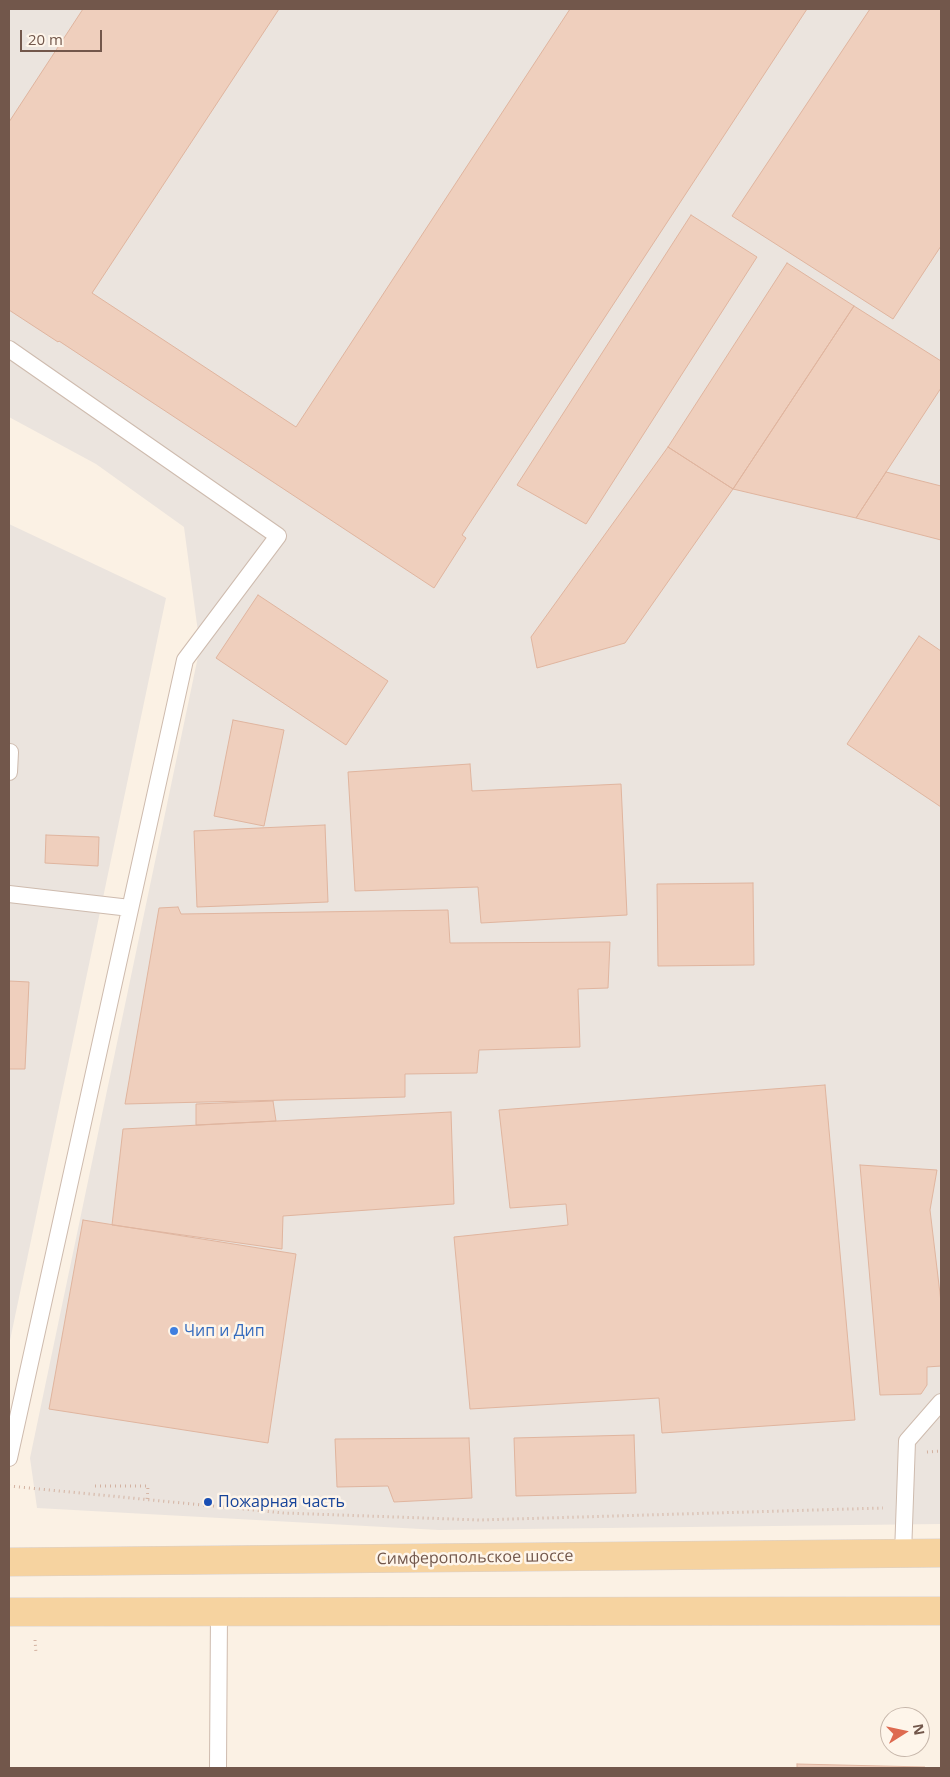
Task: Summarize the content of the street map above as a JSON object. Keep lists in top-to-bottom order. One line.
{"streets":{"main road":["Симферопольское шоссе"]},"places":["Чип и Дип","Пожарная часть"],"scale_bar":"20 m","north":"right"}
